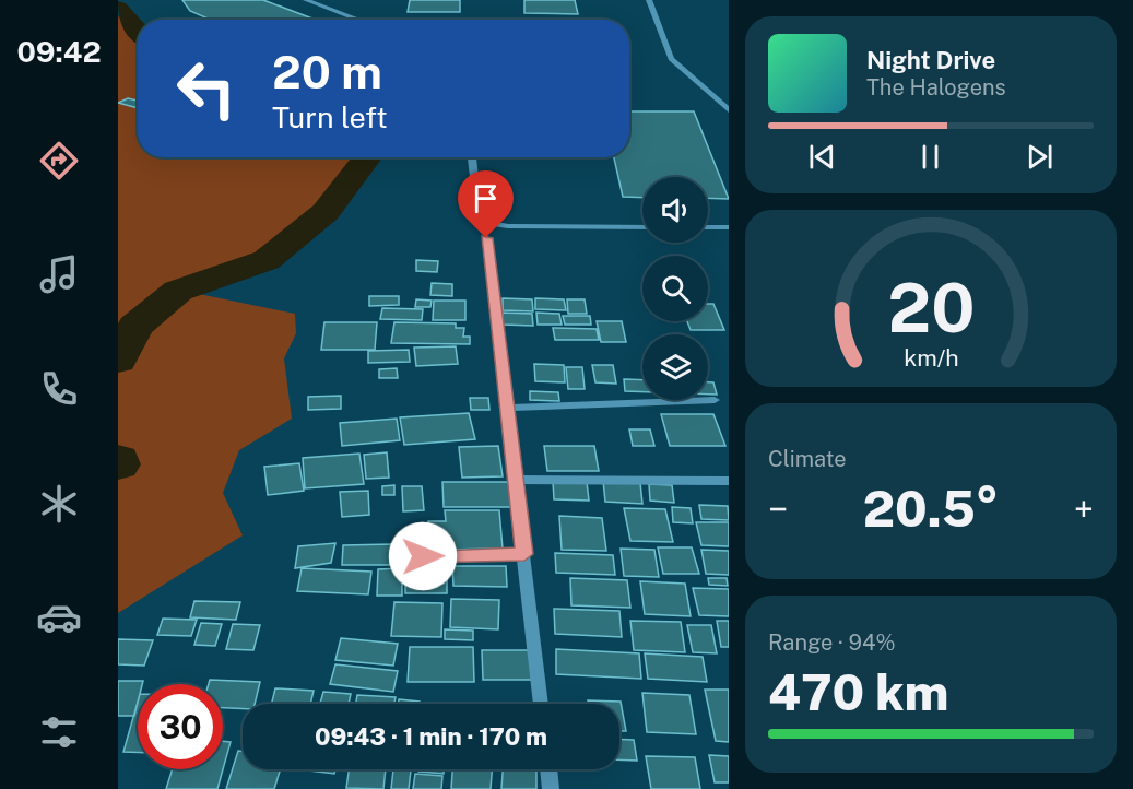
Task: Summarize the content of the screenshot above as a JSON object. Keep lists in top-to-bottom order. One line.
{"page":{"tabs":"09:42","turn":["20 m","Turn left"],"song":["Night Drive","The Halogens"],"tile":["Climate",["Range · 94%","470 km"]],"heat":["−","20.5°","+"],"limit":"30","trip":"09:43 · 1 min · 170 m","gauge":["20","km/h"]}}
